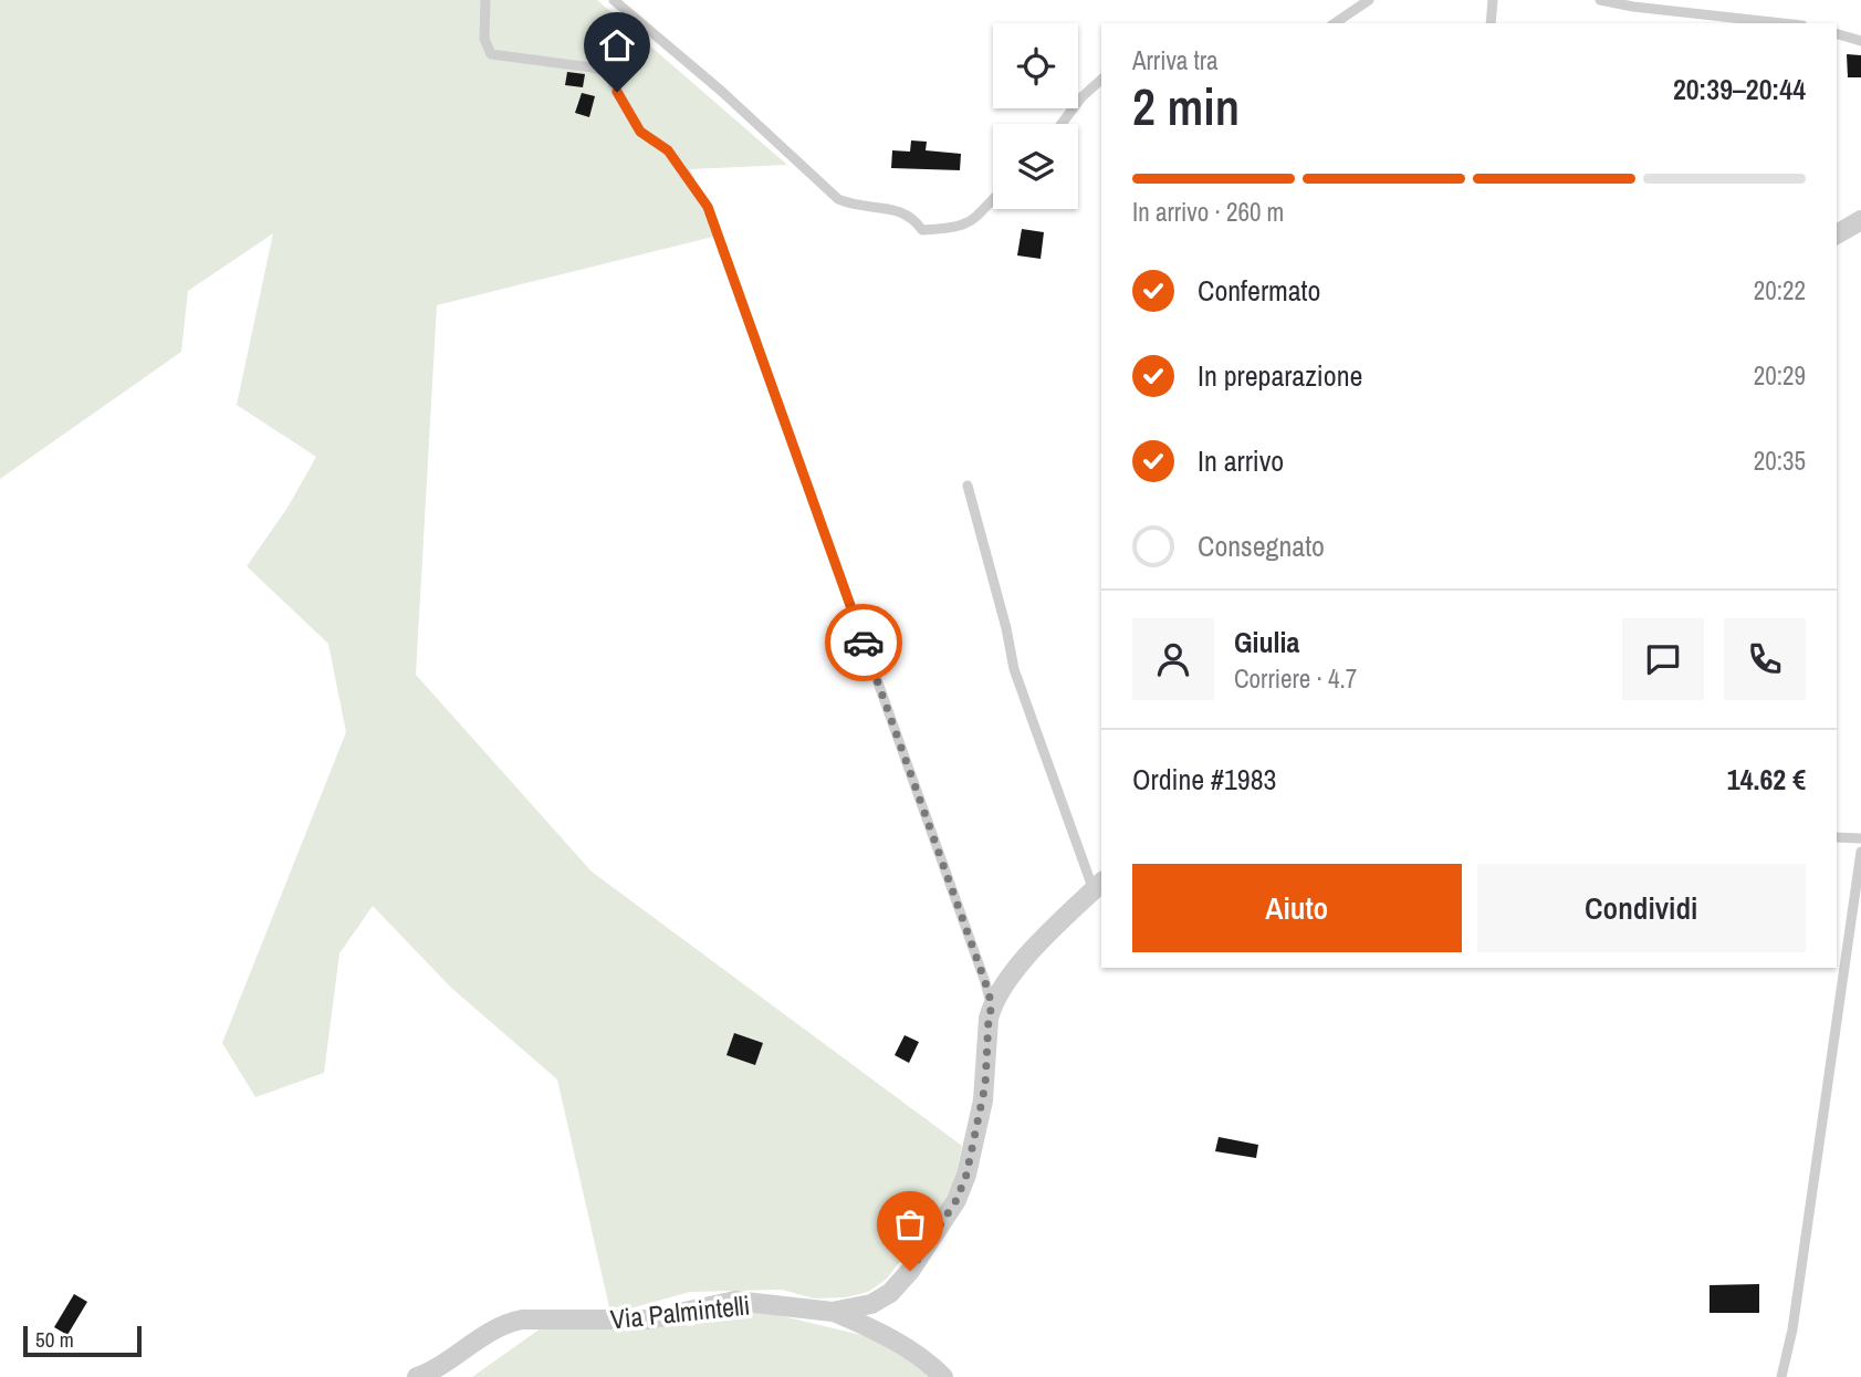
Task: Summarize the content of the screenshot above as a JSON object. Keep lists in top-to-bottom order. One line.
{"streets":{"street":["Via Palmintelli"]},"scale_bar":"50 m","page":{"heading":["2 min","Arriva tra","20:39–20:44"],"panel":["Giulia","Corriere · 4.7","Ordine #1983","14.62 €"],"bar":"In arrivo · 260 m","list":[["Confermato","20:22"],["In preparazione","20:29"],["In arrivo","20:35"],"Consegnato"],"buttons":["Aiuto","Condividi"],"scale":"50 m"}}
